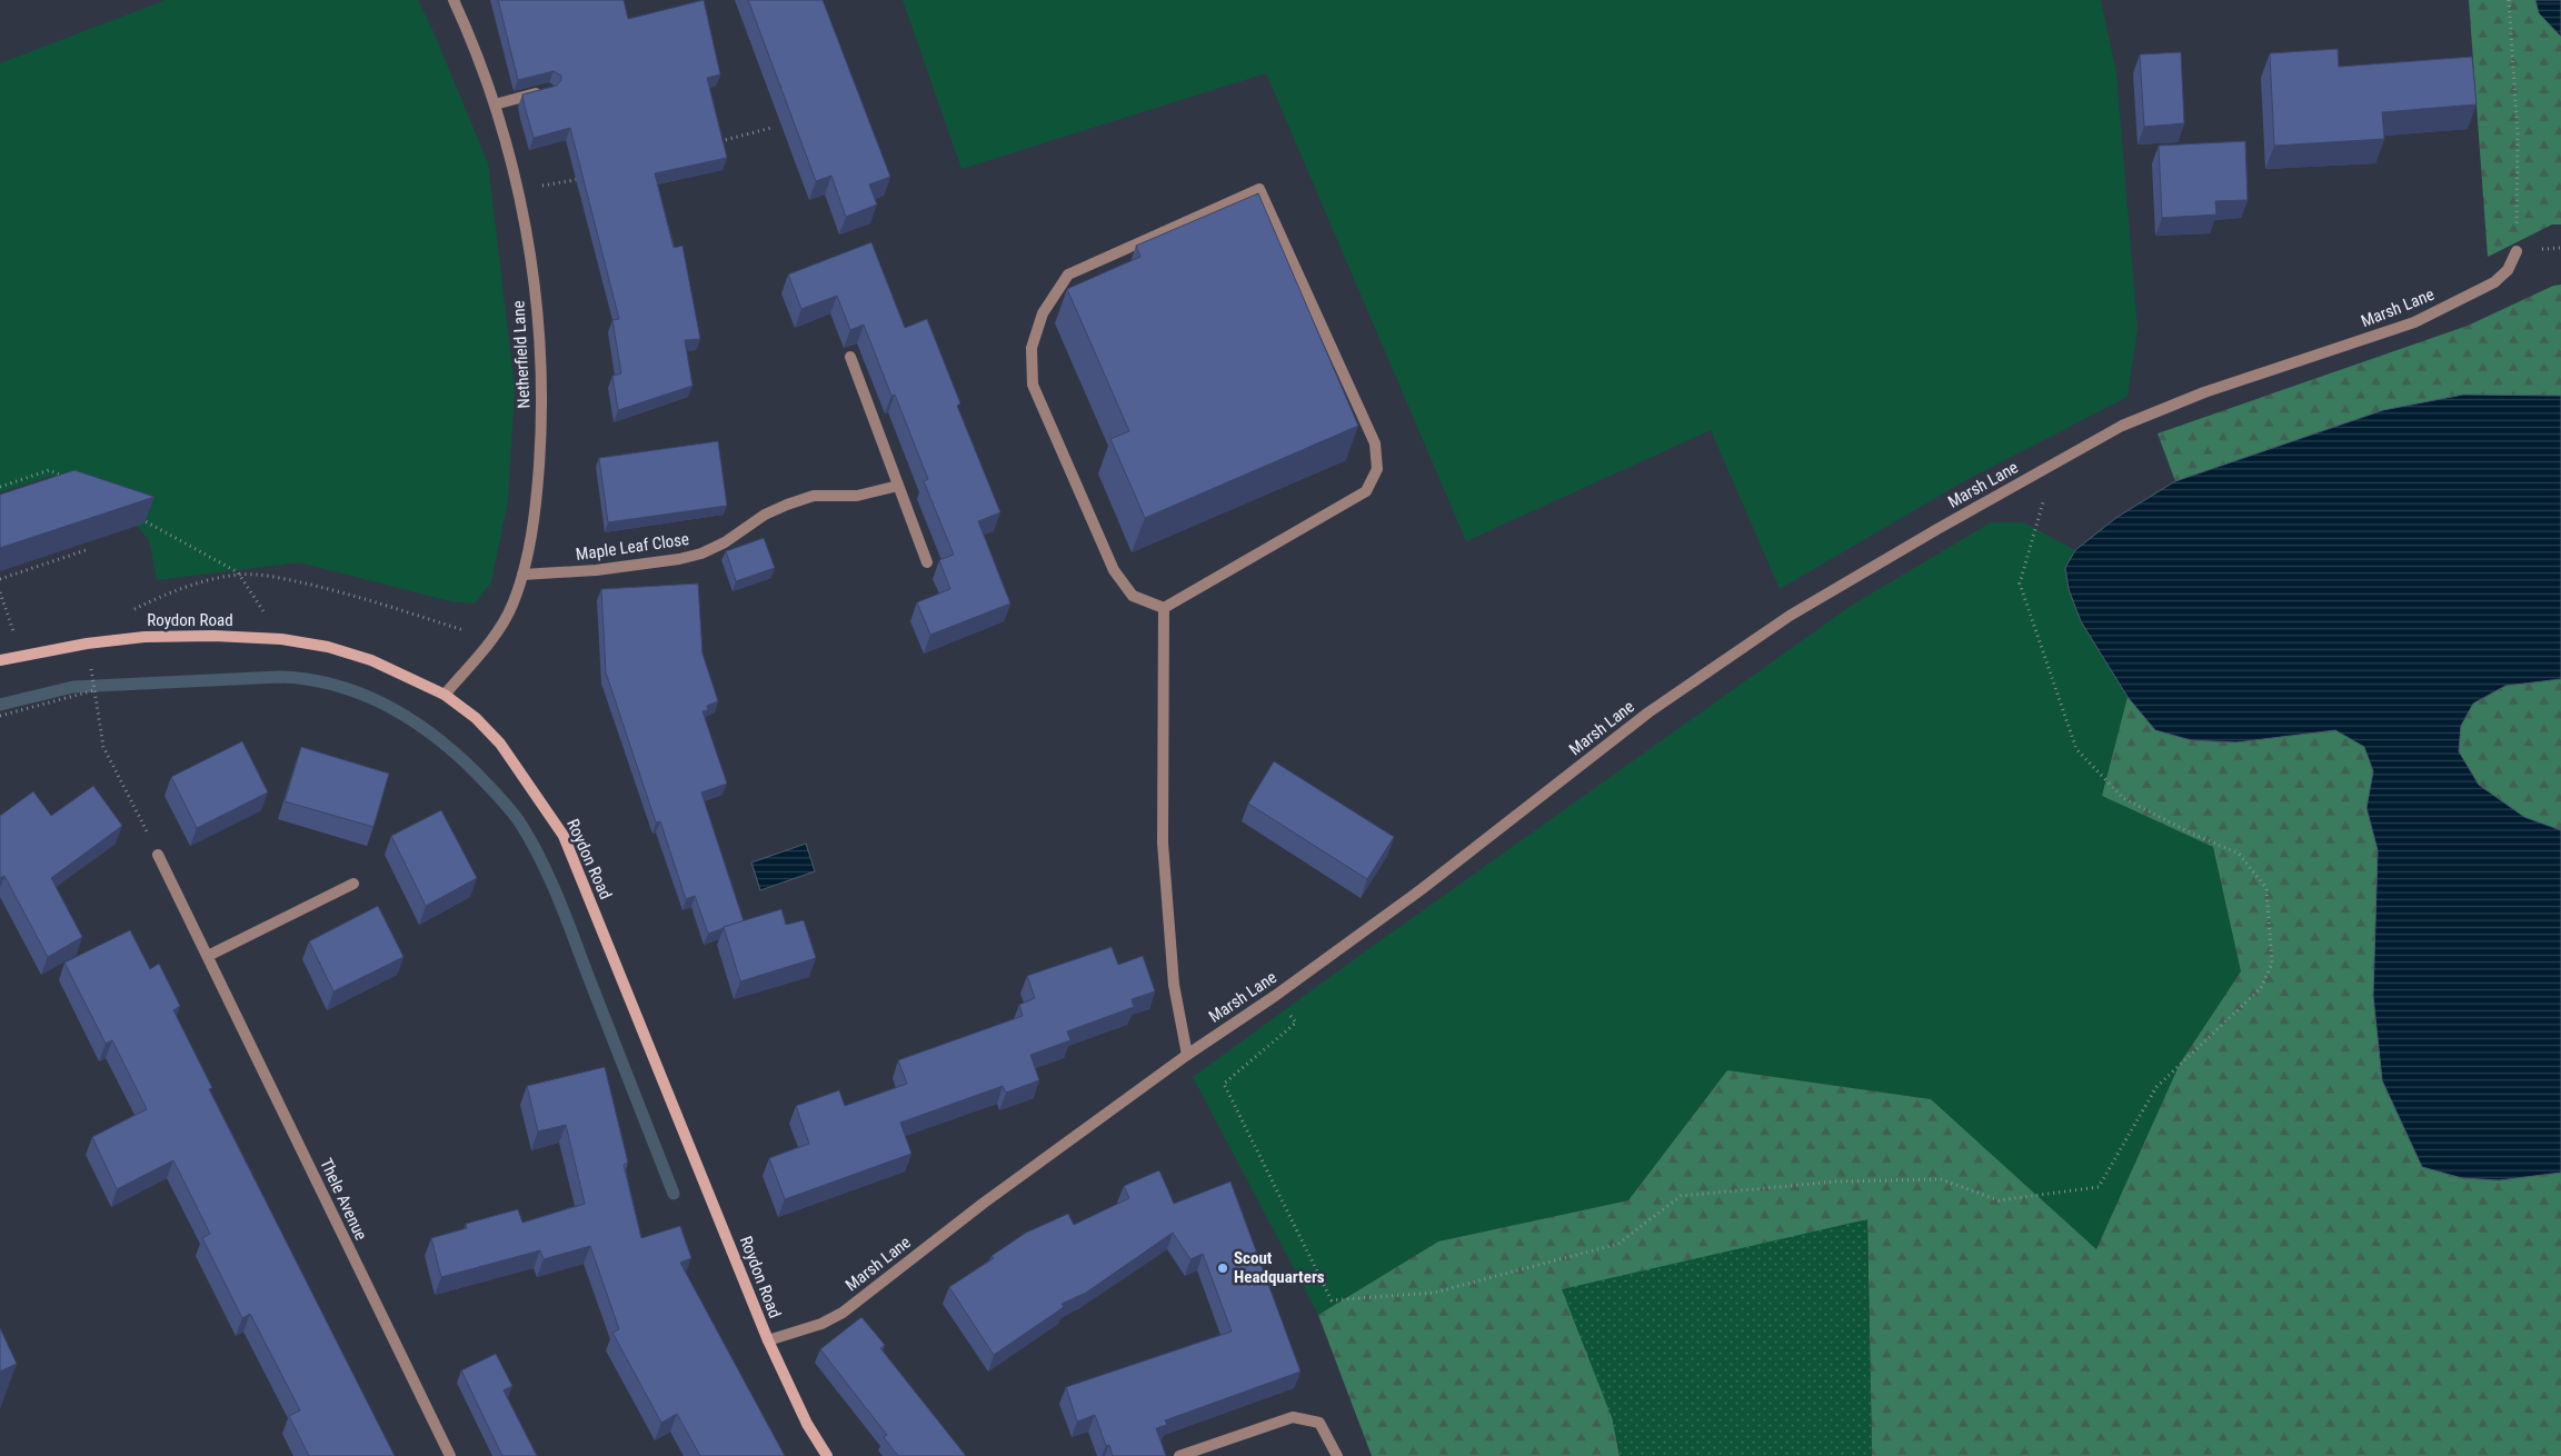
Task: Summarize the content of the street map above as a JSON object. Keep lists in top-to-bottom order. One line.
{"streets":{"main road":["Roydon Road"],"street":["Marsh Lane","Netherfield Lane","Maple Leaf Close","Thele Avenue"]},"crossings":[["Marsh Lane","Roydon Road"],["Netherfield Lane","Maple Leaf Close"],["Netherfield Lane","Roydon Road"]],"places":["Scout Headquarters"]}
